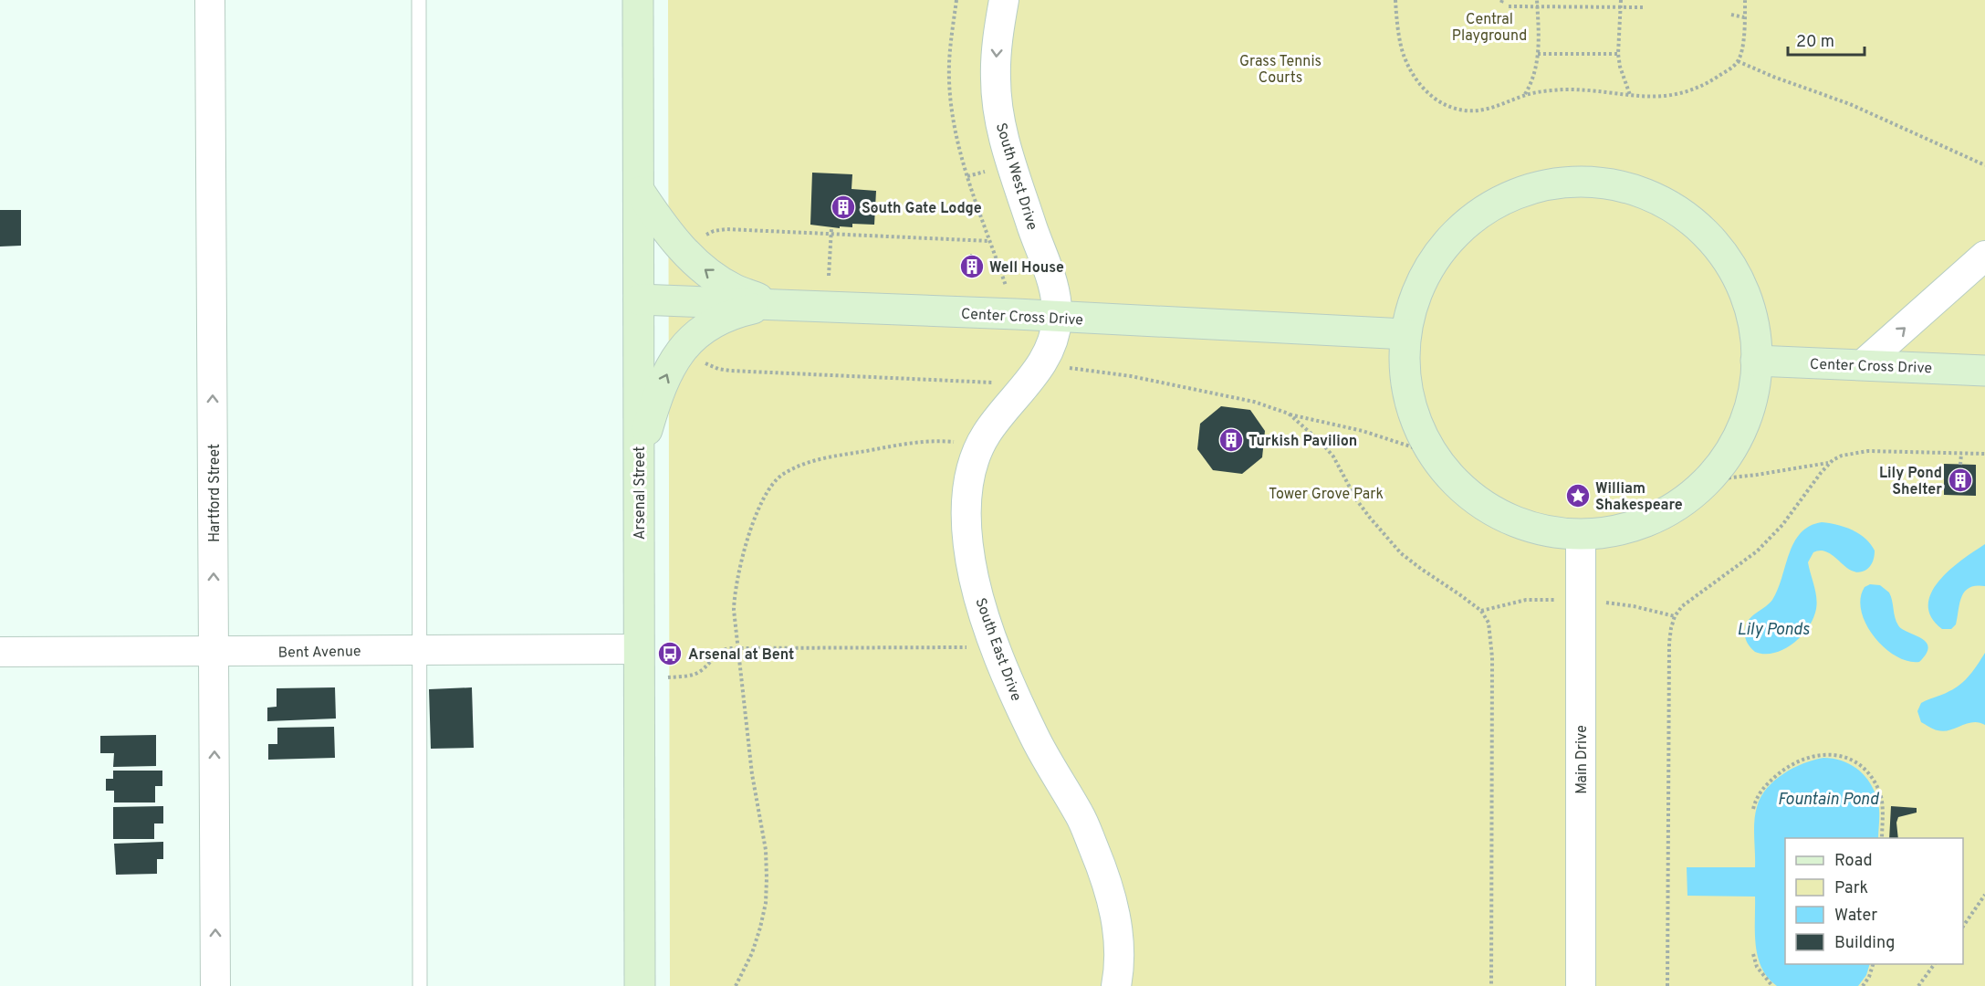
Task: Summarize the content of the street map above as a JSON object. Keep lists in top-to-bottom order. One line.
{"streets":{"street":["South West Drive","Center Cross Drive","Hartford Street","Arsenal Street","South East Drive","Bent Avenue","Main Drive"]},"crossings":[["South West Drive","Center Cross Drive"],["South West Drive","South East Drive"],["Center Cross Drive","Arsenal Street"],["Center Cross Drive","South East Drive"],["Hartford Street","Bent Avenue"],["Arsenal Street","Bent Avenue"]],"one_way":["South West Drive","Hartford Street"],"water":["Lily Ponds","Fountain Pond"],"parks":["Central Playground","Grass Tennis Courts","Tower Grove Park"],"places":{"building":["South Gate Lodge","Well House","Turkish Pavilion","Lily Pond Shelter"],"place":["William Shakespeare"],"bus stop":["Arsenal at Bent"]},"legend":["Road","Park","Water","Building"],"scale_bar":"20 m"}
